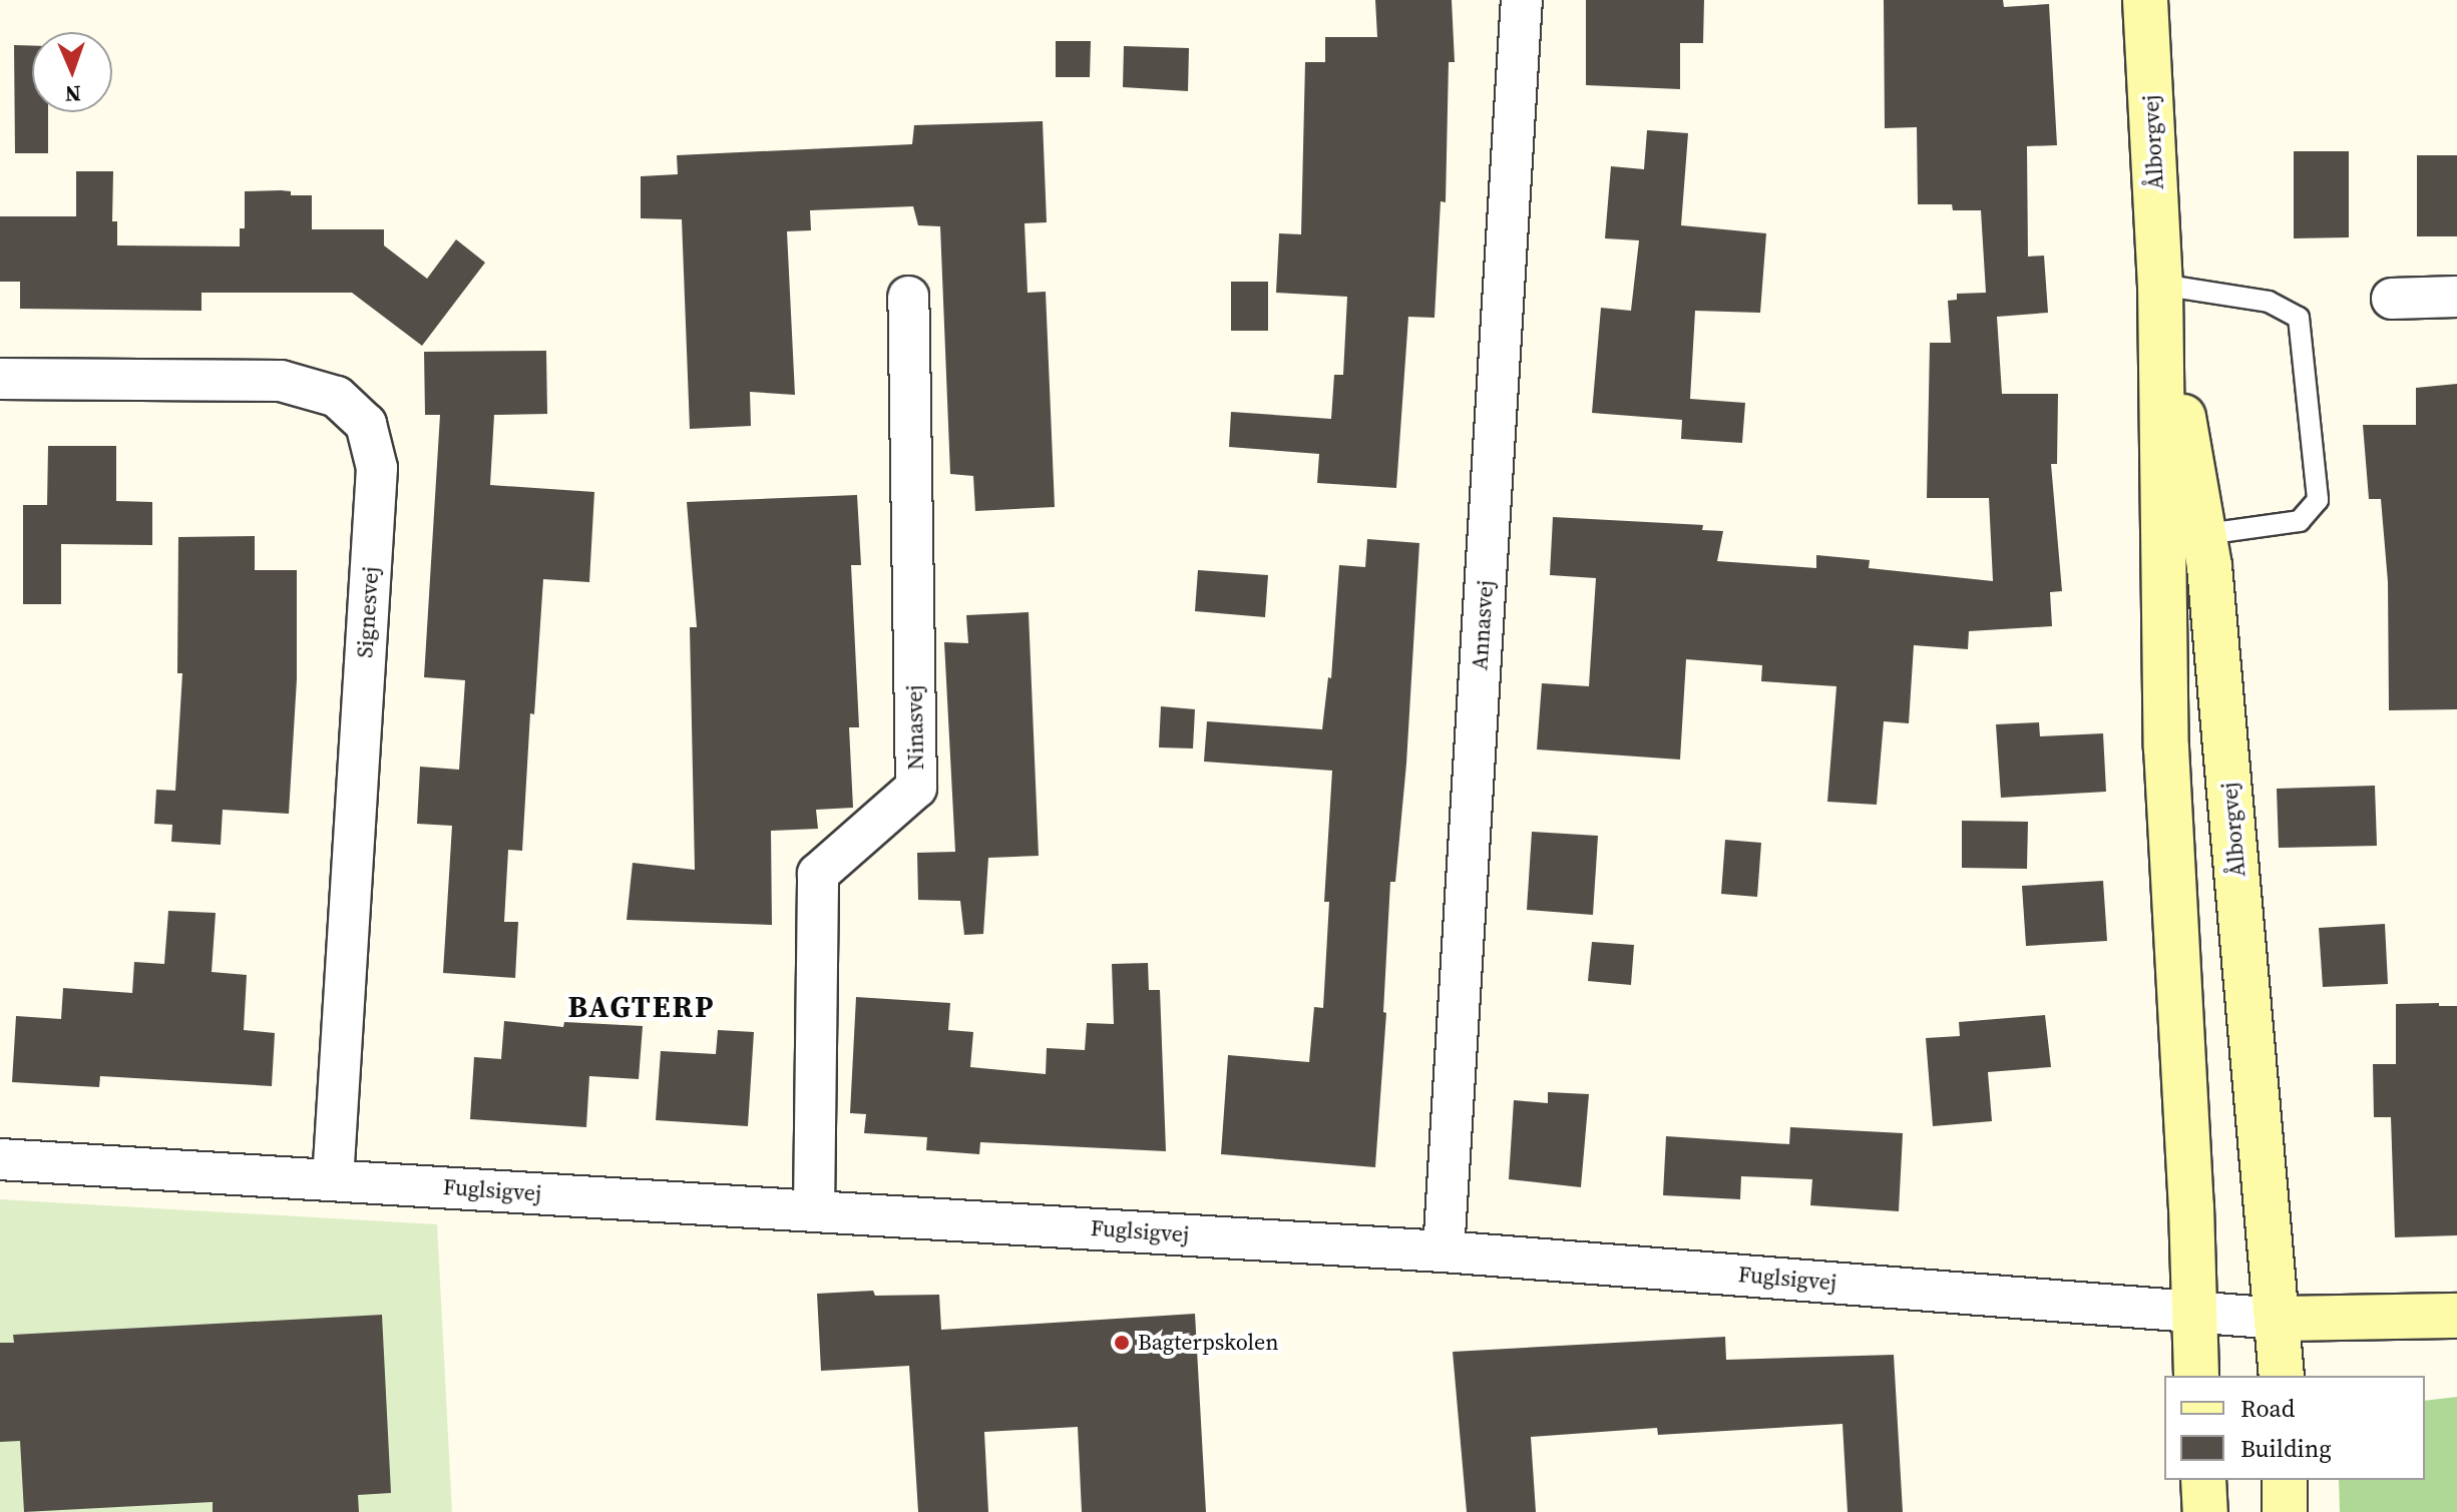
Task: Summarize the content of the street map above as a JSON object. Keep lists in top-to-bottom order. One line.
{"streets":{"main road":["Ålborgvej"],"street":["Signesvej","Annasvej","Ninasvej","Fuglsigvej"]},"crossings":[["Ålborgvej","Fuglsigvej"],["Signesvej","Fuglsigvej"],["Annasvej","Fuglsigvej"],["Ninasvej","Fuglsigvej"]],"districts":["BAGTERP"],"places":["Bagterpskolen"],"legend":["Road","Building"],"north":"bottom"}
